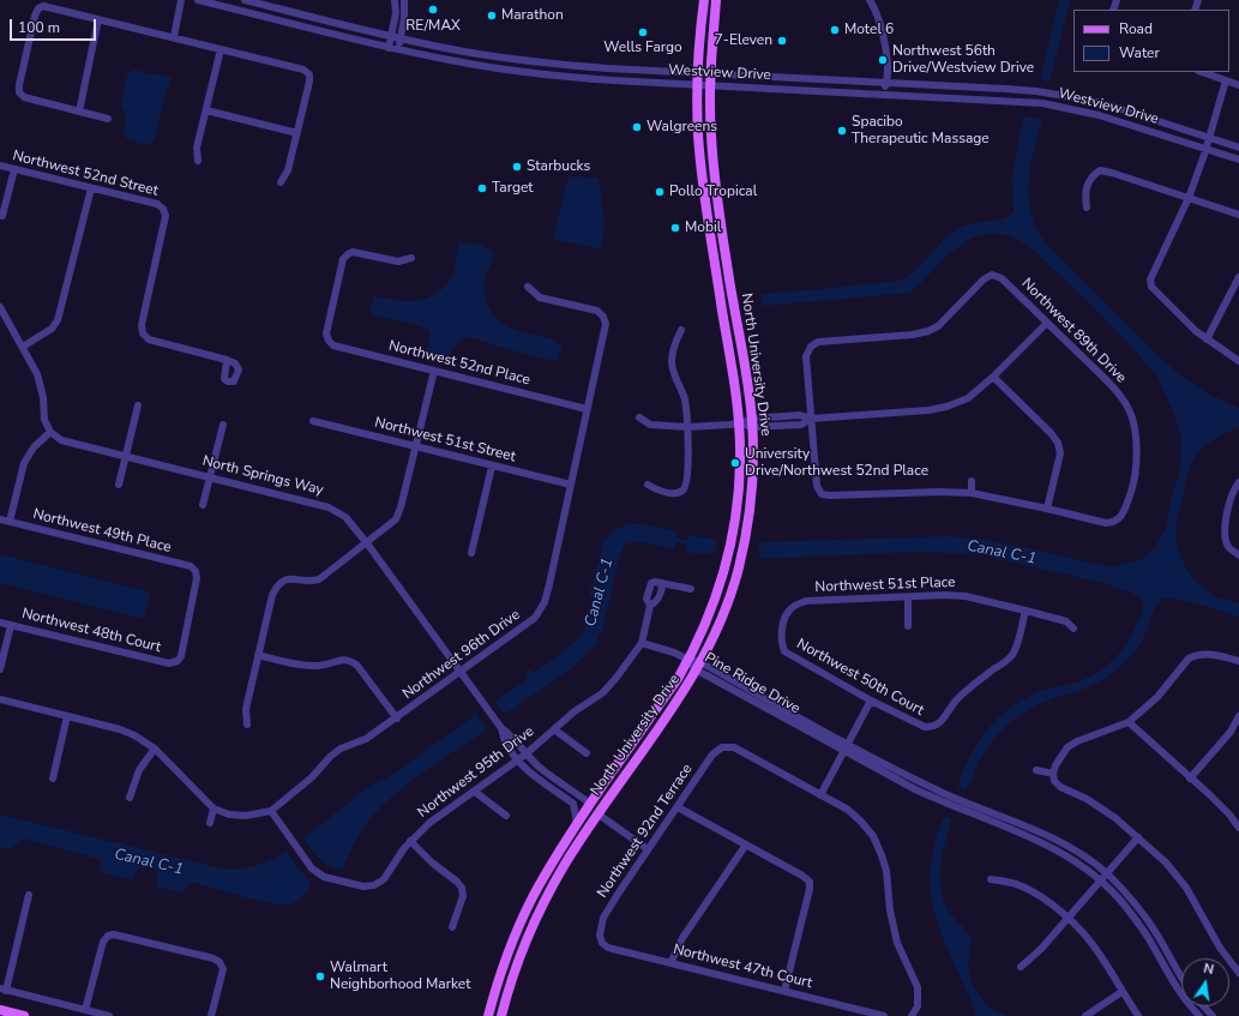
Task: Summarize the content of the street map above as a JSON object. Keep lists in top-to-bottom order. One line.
{"streets":{"main road":["North University Drive"],"street":["Westview Drive","Northwest 52nd Street","Northwest 89th Drive","Northwest 52nd Place","Northwest 51st Street","North Springs Way","Northwest 49th Place","Northwest 51st Place","Northwest 48th Court","Northwest 96th Drive","Northwest 50th Court","Pine Ridge Drive","Northwest 95th Drive","Northwest 92nd Terrace","Northwest 47th Court"]},"crossings":[["Westview Drive","North University Drive"],["Northwest 52nd Place","Northwest 96th Drive"],["North University Drive","North Springs Way"],["North University Drive","Pine Ridge Drive"],["Northwest 51st Street","Northwest 96th Drive"],["North Springs Way","Northwest 96th Drive"],["North Springs Way","Northwest 95th Drive"],["Northwest 49th Place","Northwest 48th Court"],["Northwest 51st Place","Northwest 50th Court"],["Northwest 96th Drive","Northwest 95th Drive"],["Northwest 92nd Terrace","Northwest 47th Court"]],"water":["Canal C-1"],"places":["RE/MAX","Marathon","Motel 6","Wells Fargo","7-Eleven","Northwest 56th Drive/Westview Drive","Walgreens","Spacibo Therapeutic Massage","Starbucks","Target","Pollo Tropical","Mobil","University Drive/Northwest 52nd Place","Walmart Neighborhood Market"],"legend":["Road","Water"],"scale_bar":"100 m","north":"top"}
